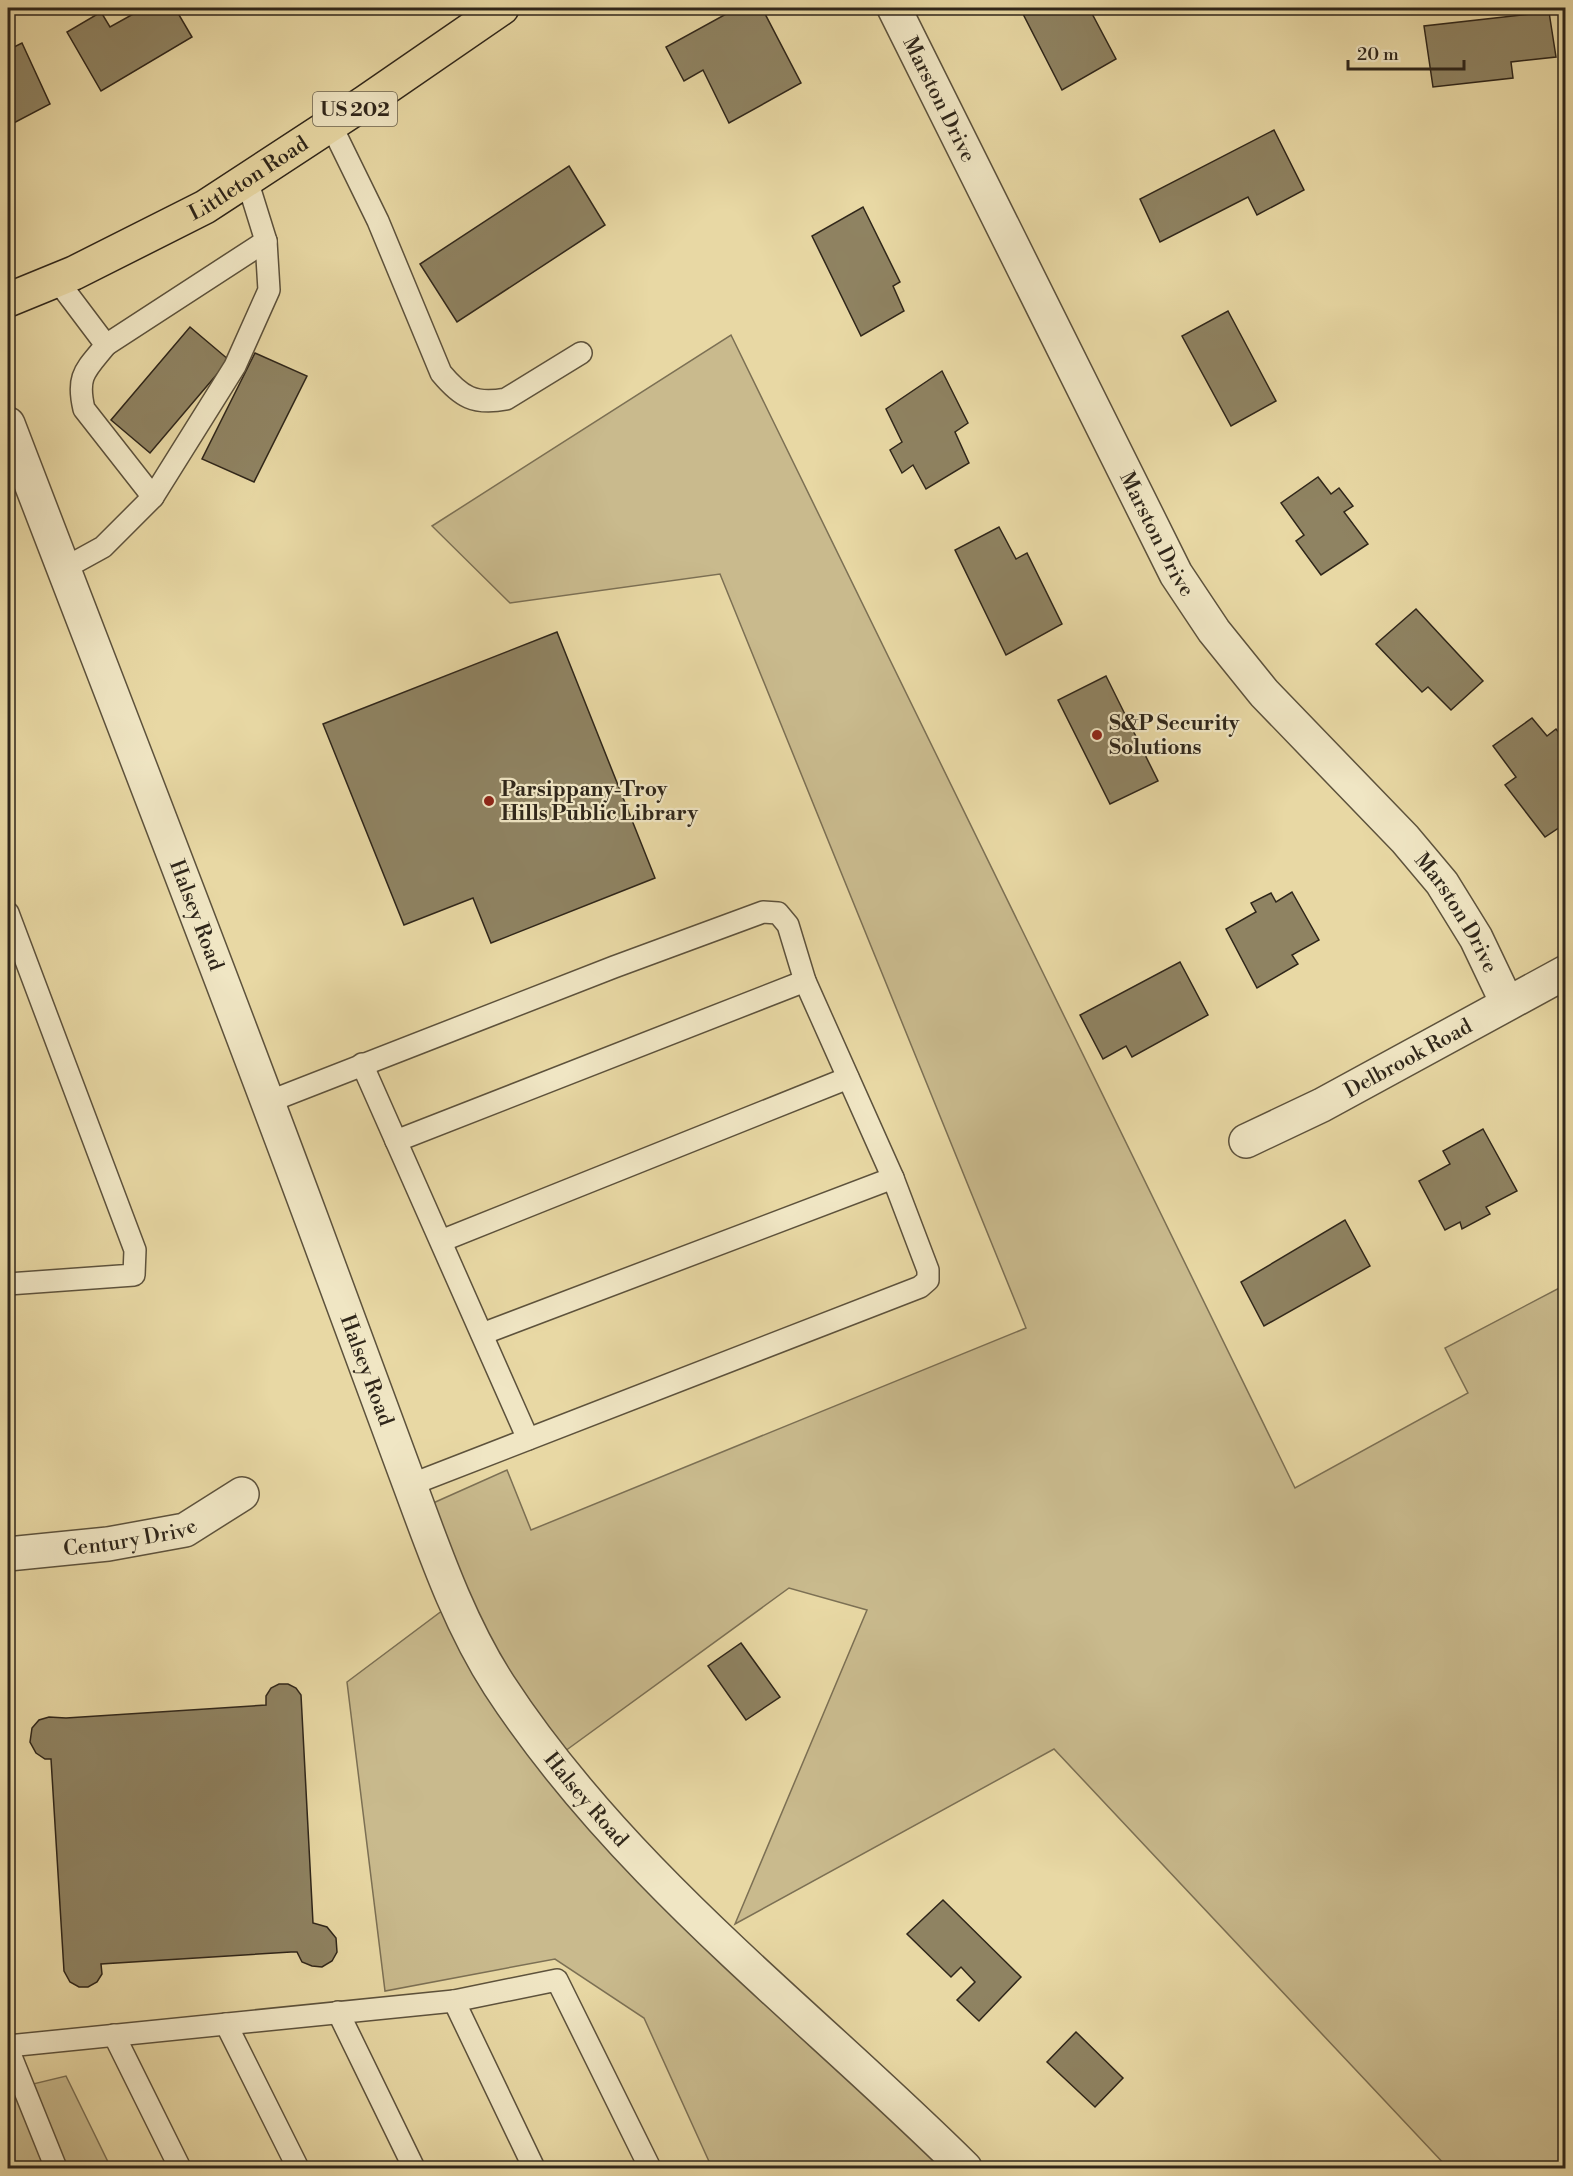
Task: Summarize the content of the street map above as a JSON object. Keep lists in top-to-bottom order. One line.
{"streets":{"main road":["US 202","Littleton Road"],"street":["Marston Drive","Halsey Road","Delbrook Road","Century Drive"]},"crossings":[["Marston Drive","Delbrook Road"]],"places":["S&P Security Solutions","Parsippany-Troy Hills Public Library"],"scale_bar":"20 m"}
